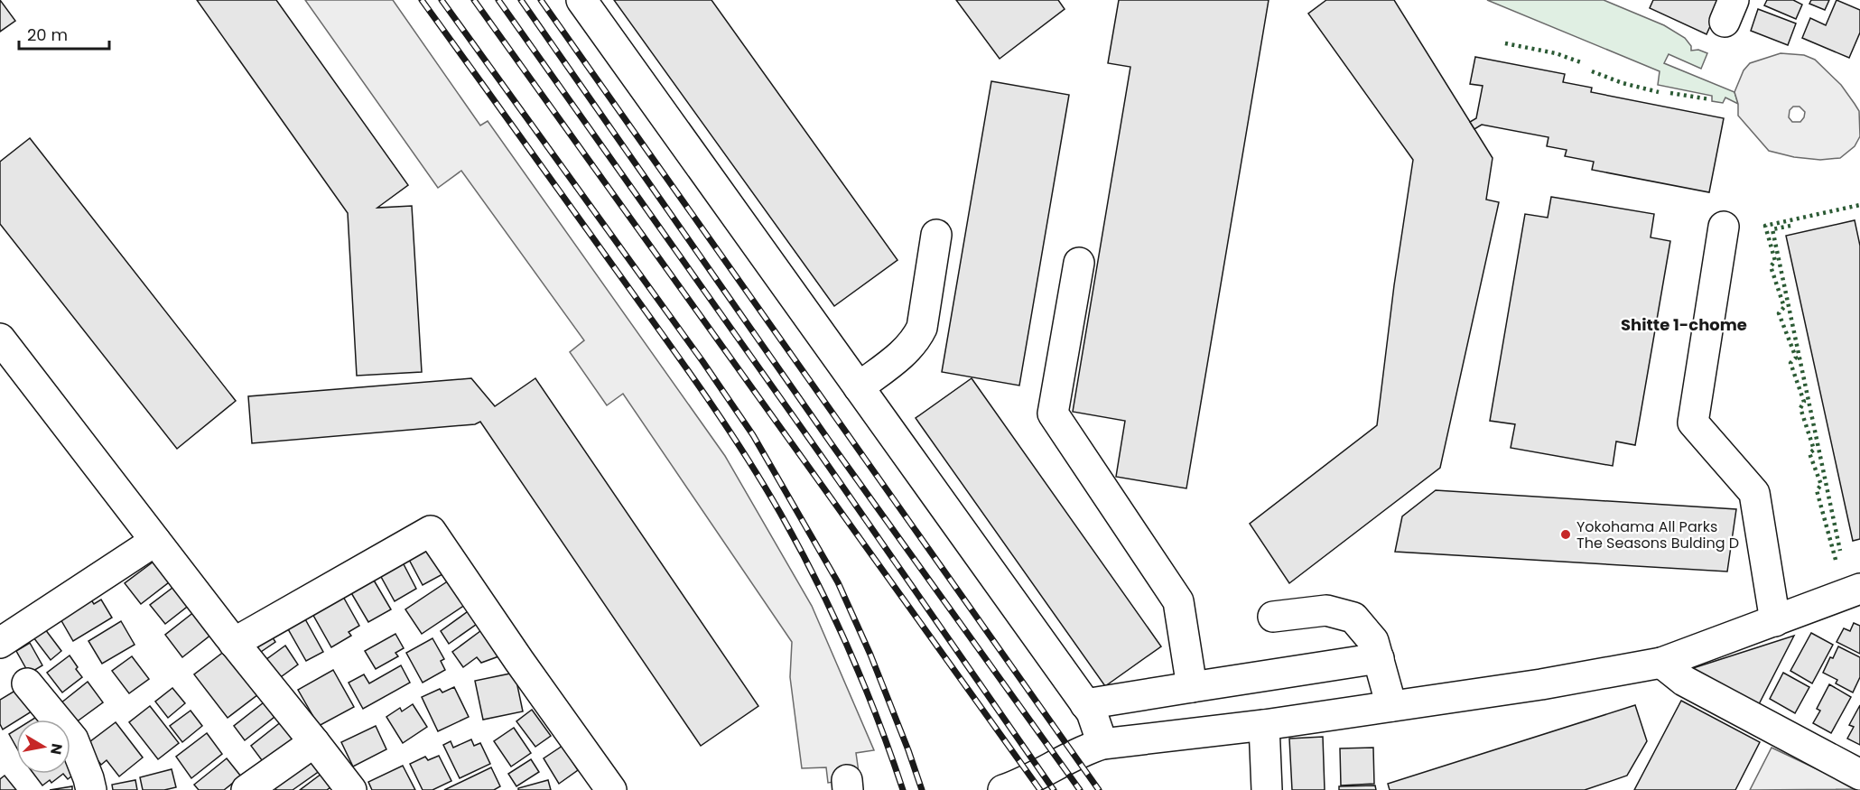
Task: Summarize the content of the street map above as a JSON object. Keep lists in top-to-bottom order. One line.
{"districts":["Shitte 1-chome"],"places":["Yokohama All Parks The Seasons Bulding D"],"scale_bar":"20 m","north":"right"}
